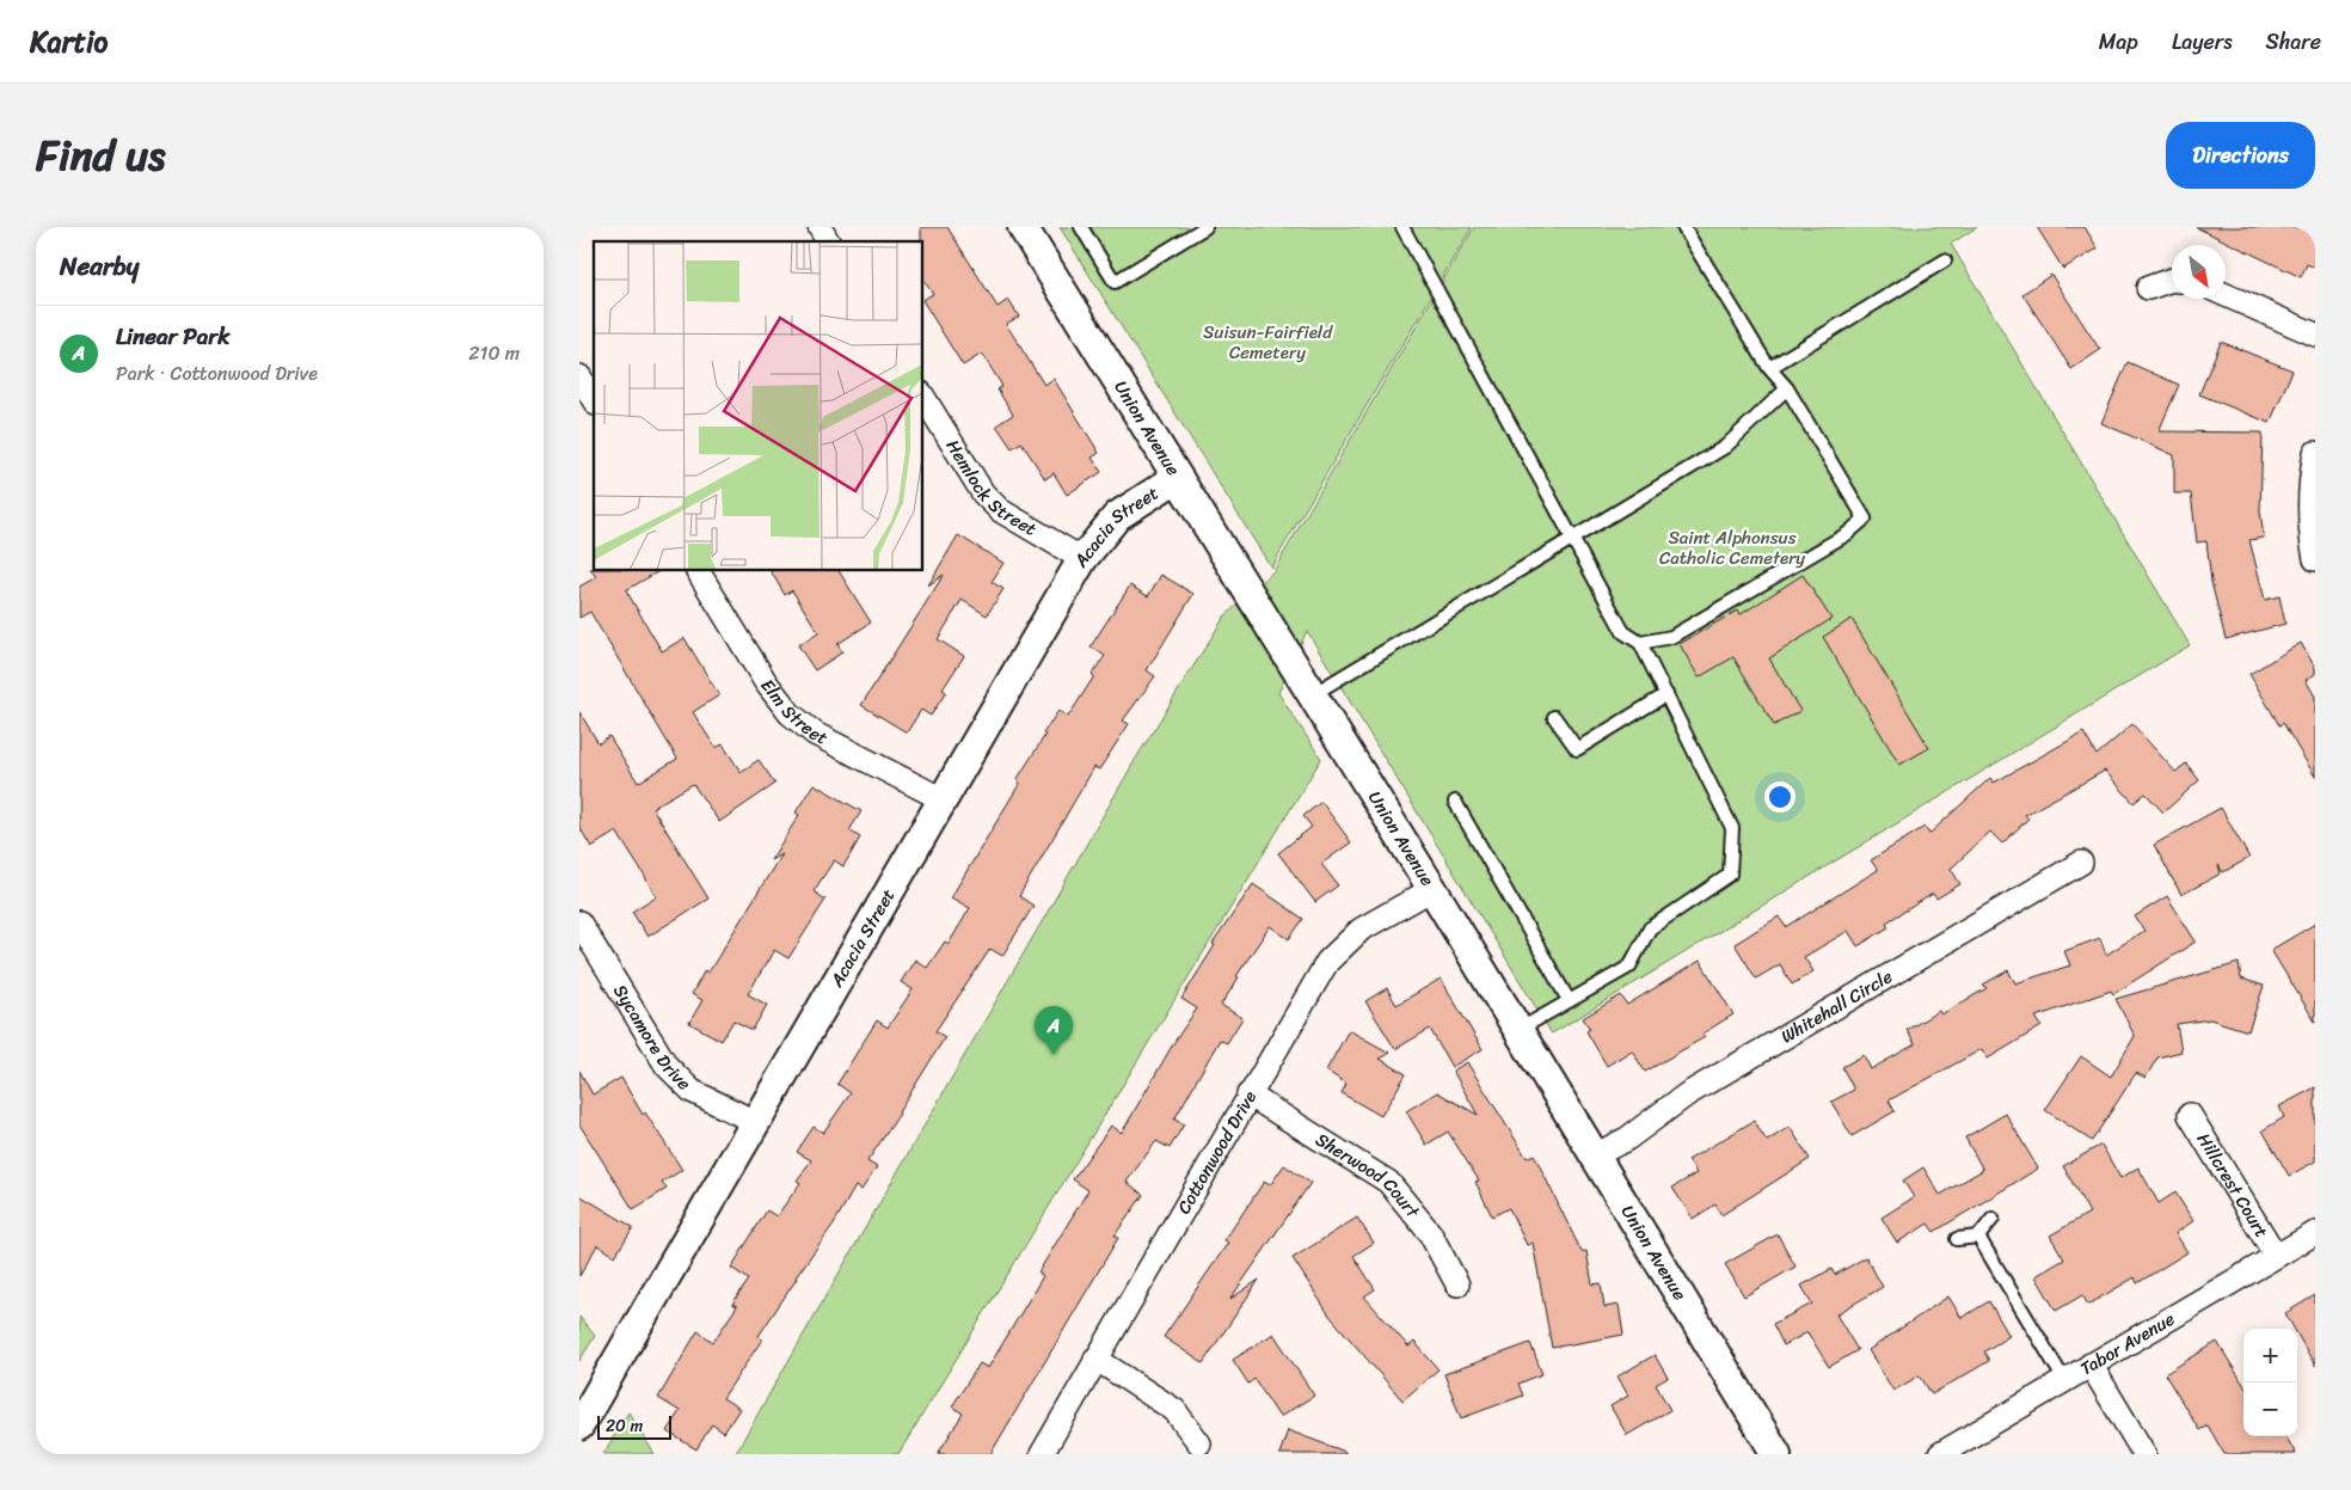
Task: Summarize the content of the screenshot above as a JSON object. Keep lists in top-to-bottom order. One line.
{"streets":{"street":["Union Avenue","Hemlock Street","Acacia Street","Elm Street","Whitehall Circle","Sycamore Drive","Cottonwood Drive","Sherwood Court","Hillcrest Court","Tabor Avenue"]},"crossings":[["Union Avenue","Acacia Street"],["Union Avenue","Whitehall Circle"],["Union Avenue","Cottonwood Drive"],["Hemlock Street","Acacia Street"],["Acacia Street","Elm Street"],["Acacia Street","Sycamore Drive"],["Cottonwood Drive","Sherwood Court"],["Hillcrest Court","Tabor Avenue"]],"parks":["Suisun-Fairfield Cemetery","Saint Alphonsus Catholic Cemetery"],"scale_bar":"20 m","north":"bottom right","page":{"header":"Kartio","nav":["Map","Layers","Share"],"title":"Find us","buttons":"Directions","heading":"Nearby","list":[{"mark":"A","name":"Linear Park","note":"Park · Cottonwood Drive","value":"210 m"}],"pins":"A","map_buttons":["+","−"],"scale":"20 m"}}
